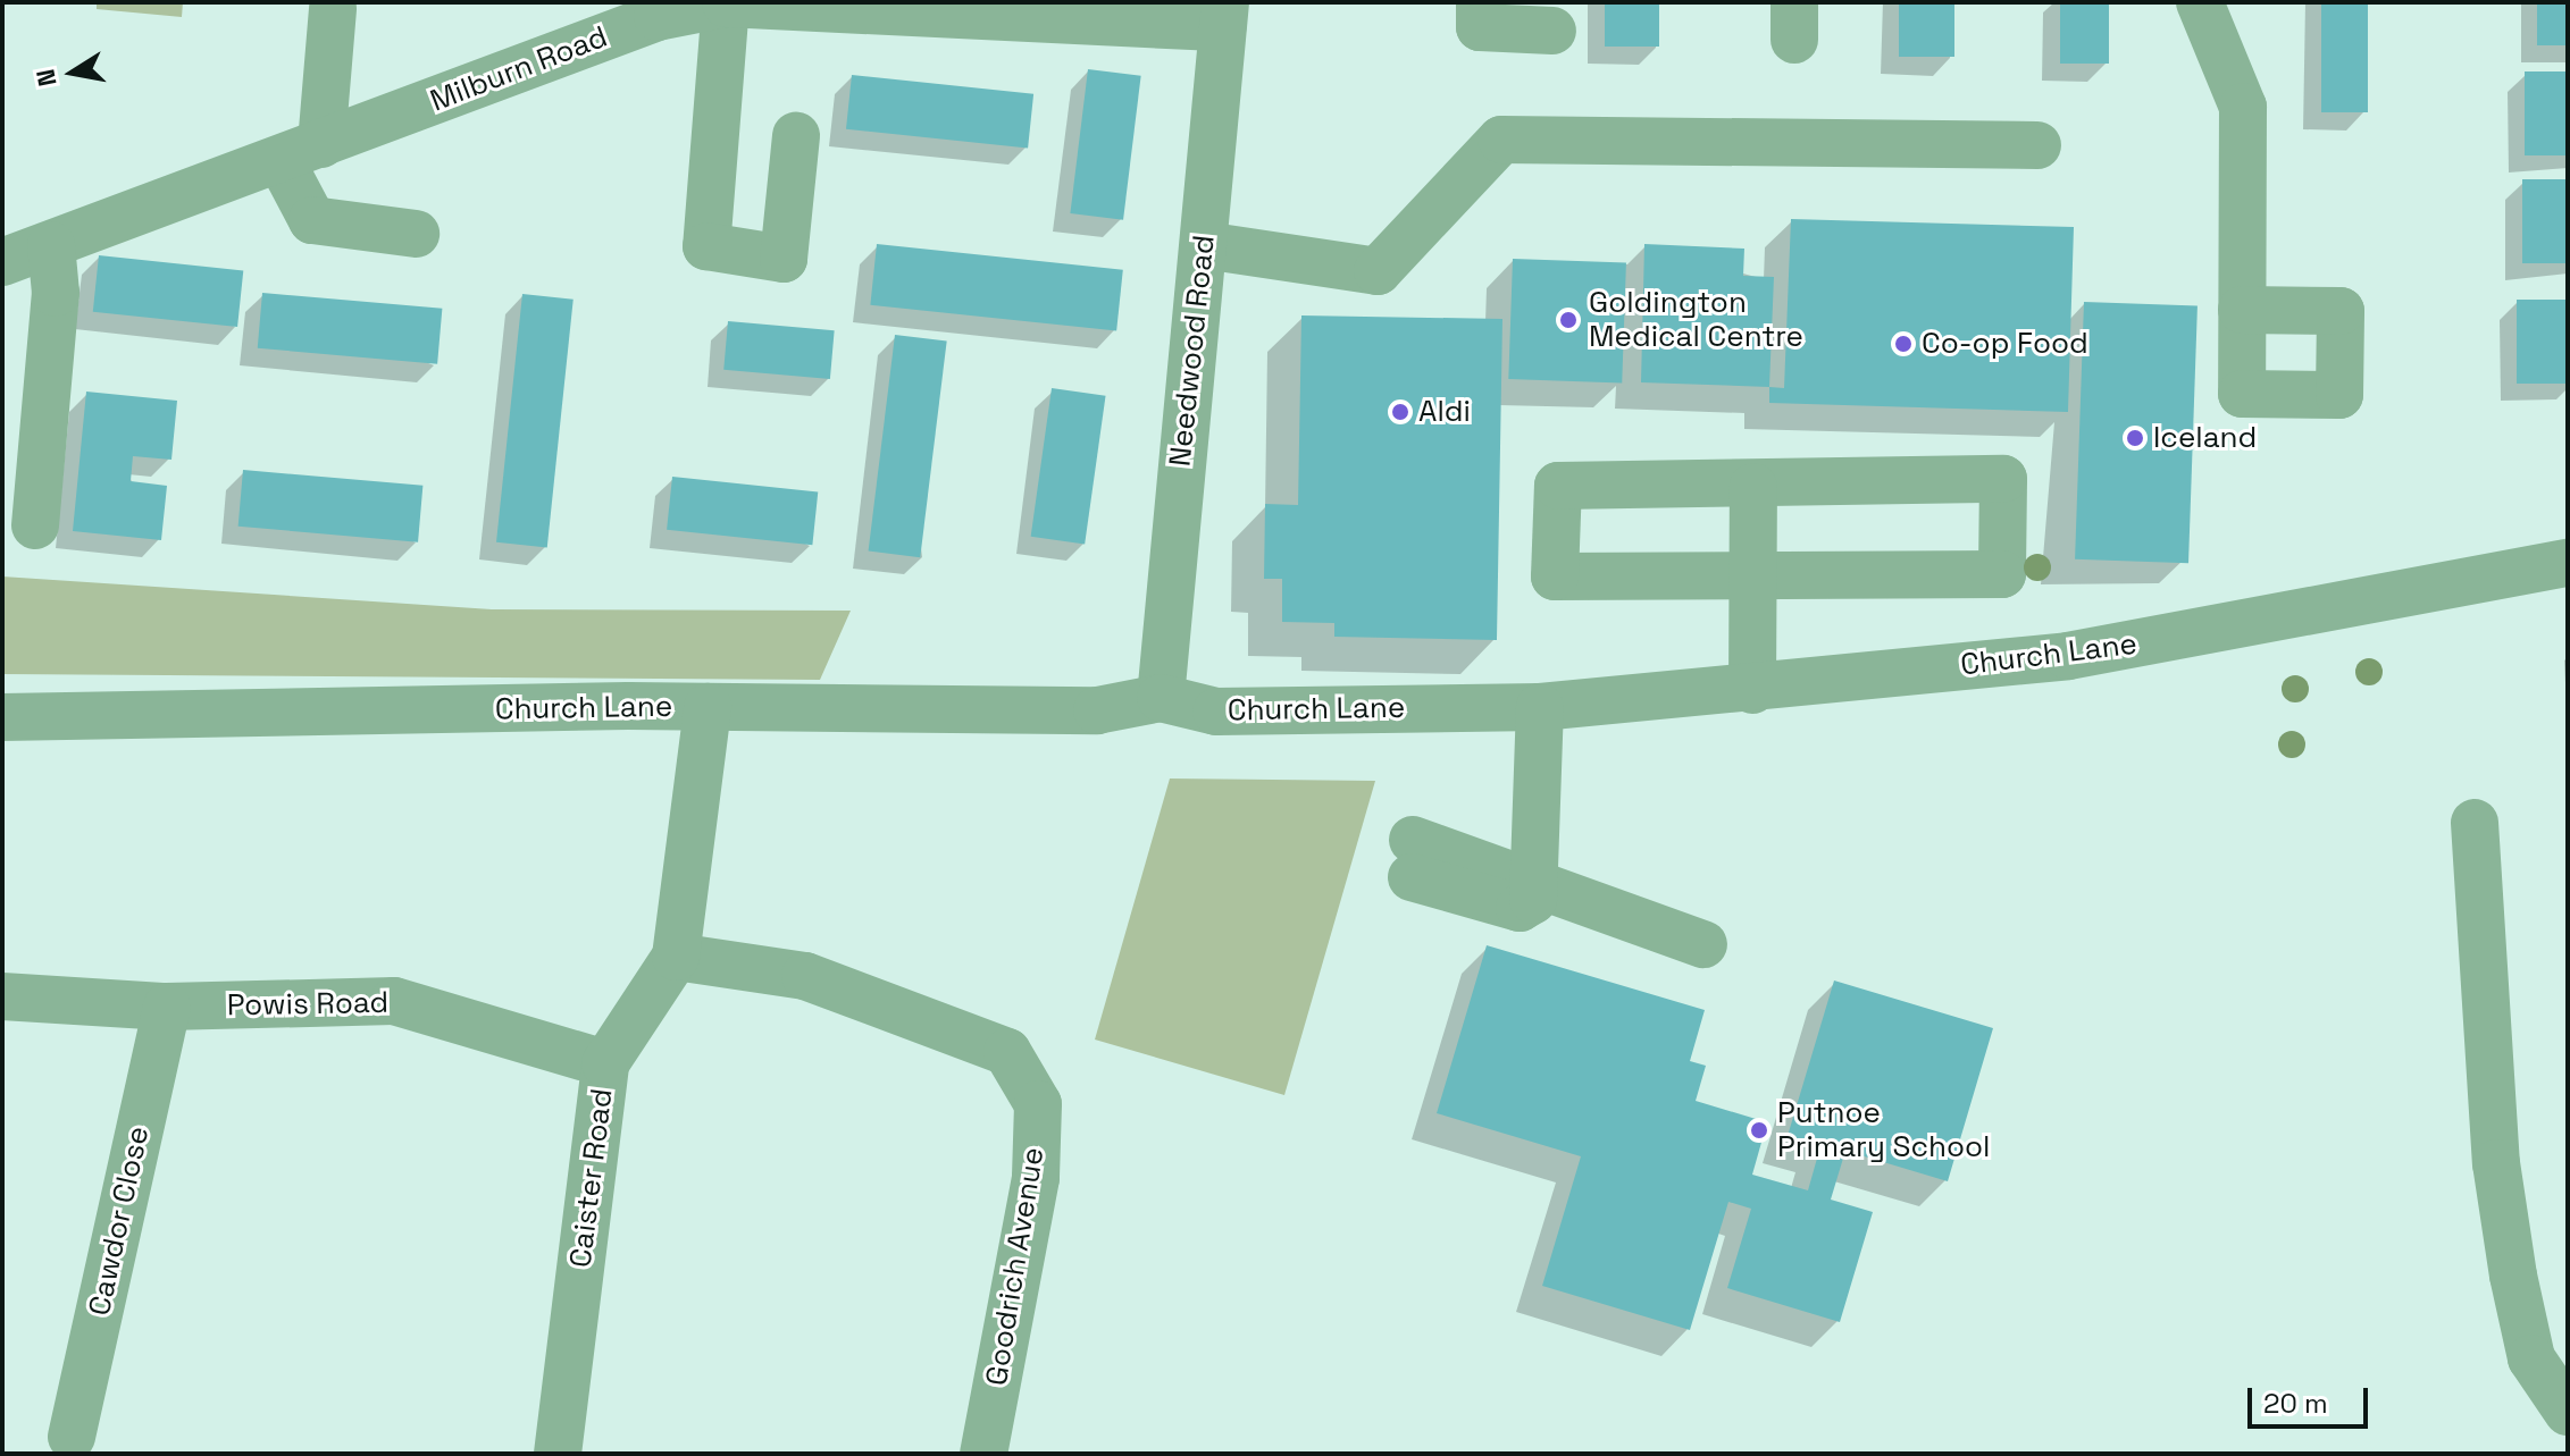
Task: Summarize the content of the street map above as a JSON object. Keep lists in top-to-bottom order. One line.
{"streets":{"street":["Milburn Road","Needwood Road","Church Lane","Powis Road","Caister Road","Cawdor Close","Goodrich Avenue"]},"crossings":[["Milburn Road","Needwood Road"],["Needwood Road","Church Lane"],["Church Lane","Caister Road"],["Powis Road","Caister Road"],["Powis Road","Cawdor Close"],["Caister Road","Goodrich Avenue"]],"places":["Goldington Medical Centre","Co-op Food","Aldi","Iceland","Putnoe Primary School"],"scale_bar":"20 m","north":"left"}
